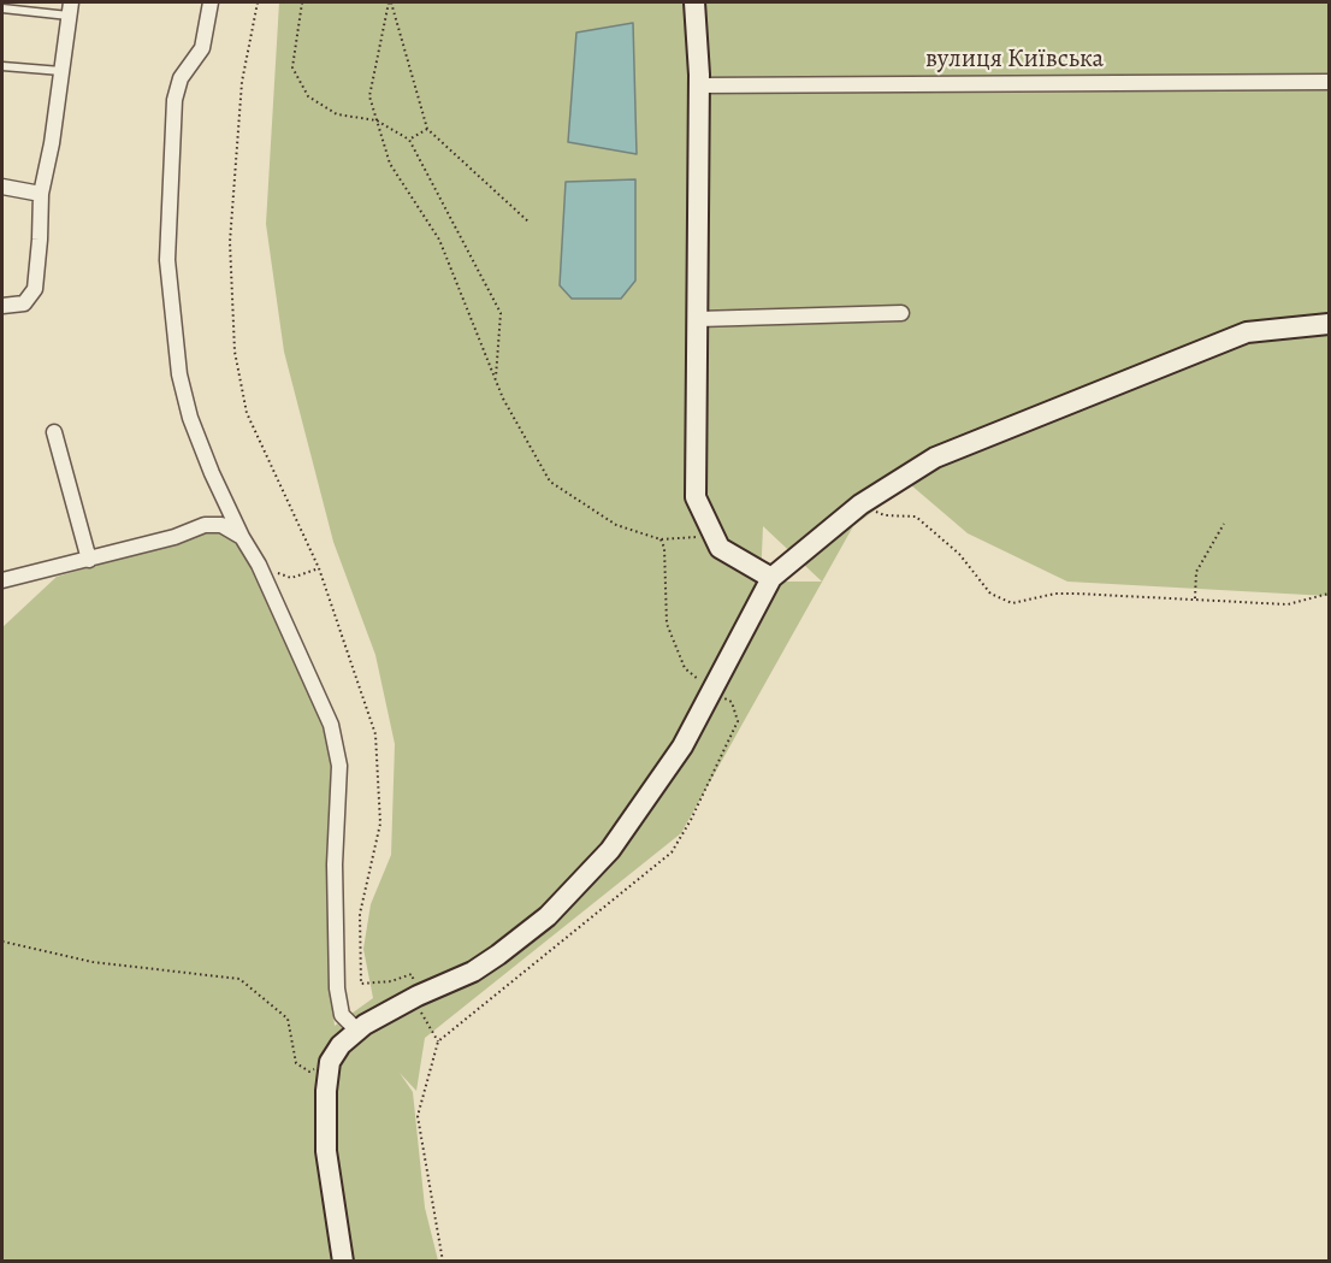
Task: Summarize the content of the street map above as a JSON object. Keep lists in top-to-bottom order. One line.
{"streets":{"street":["вулиця Київська"]}}
